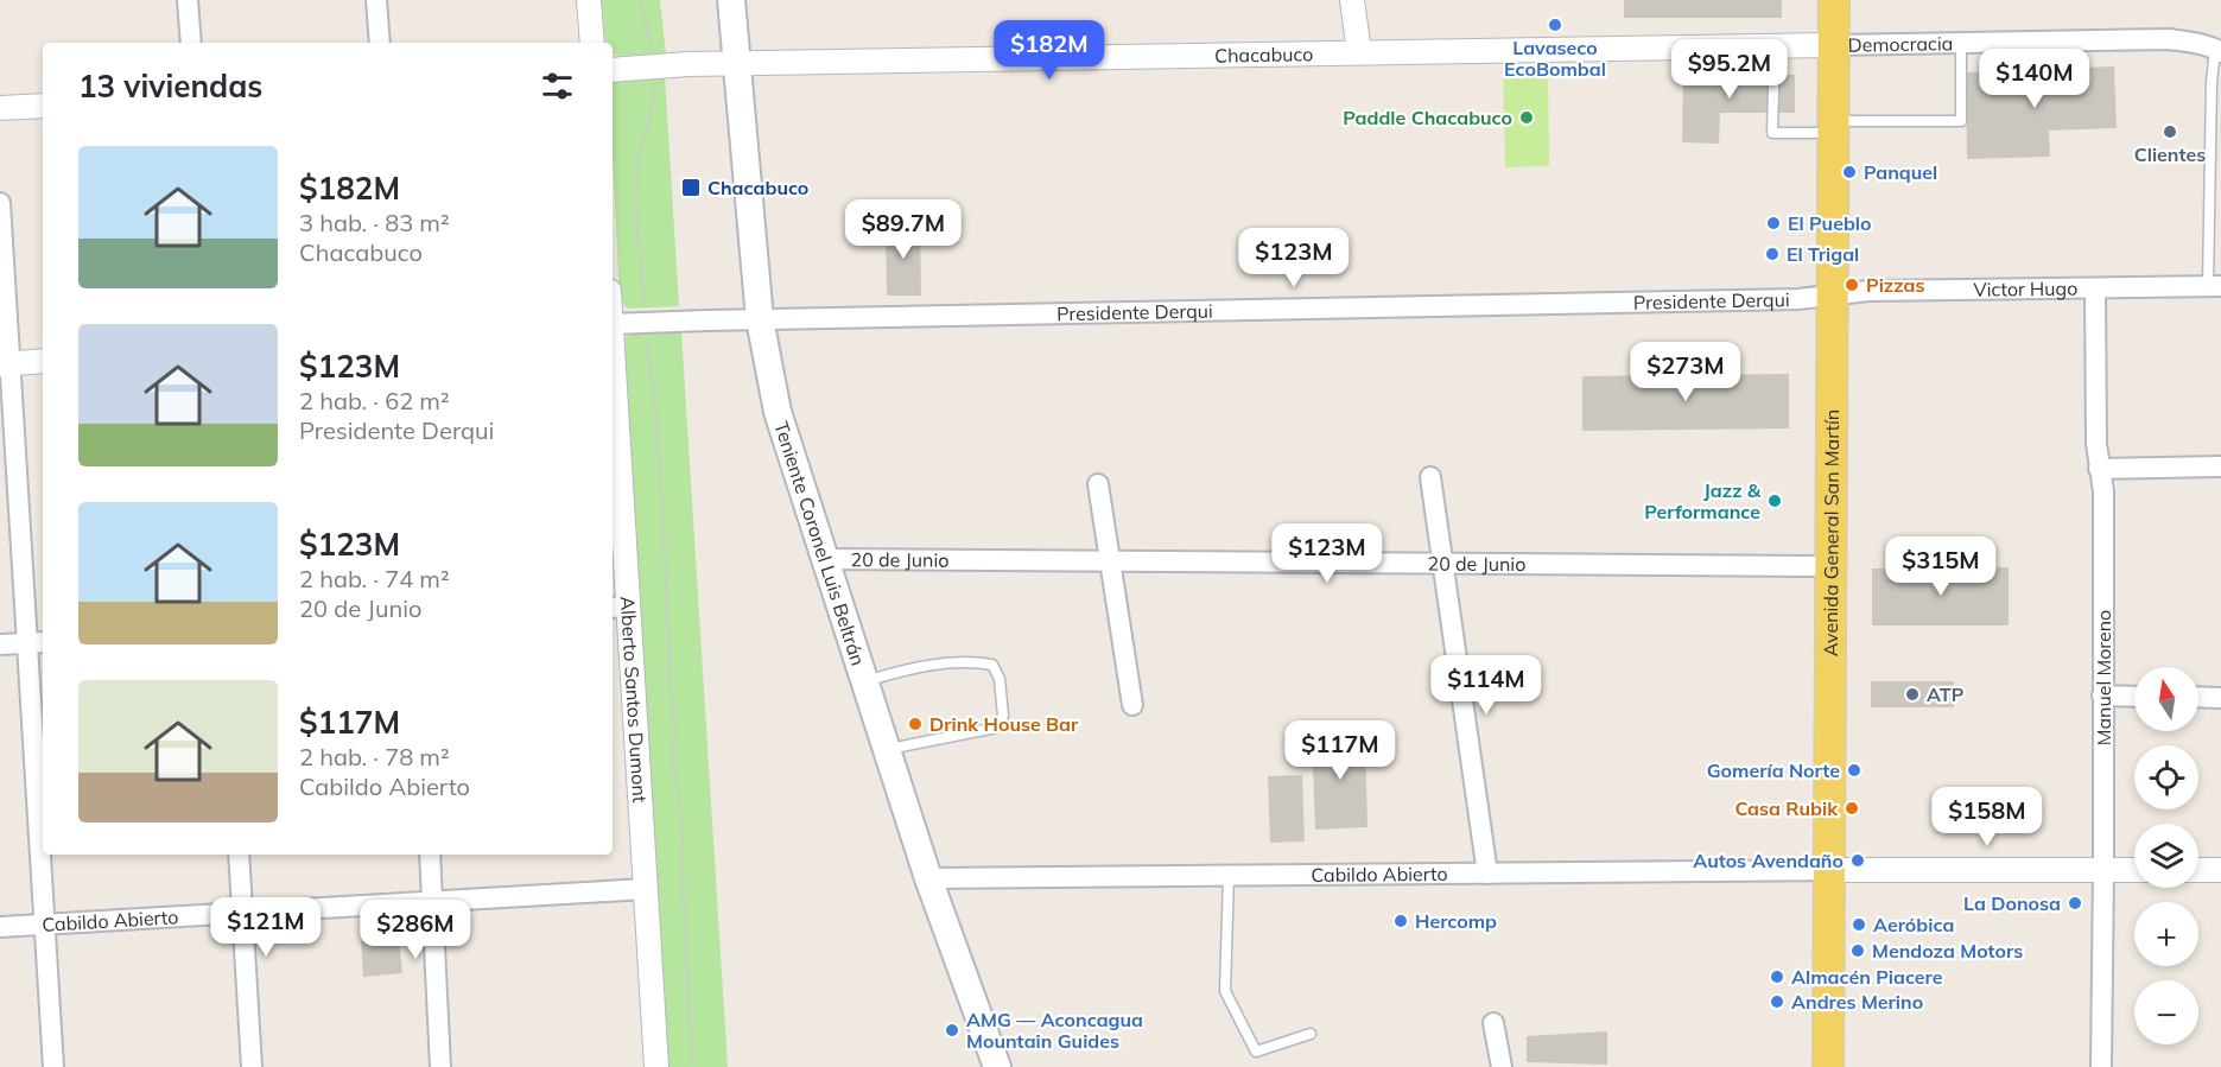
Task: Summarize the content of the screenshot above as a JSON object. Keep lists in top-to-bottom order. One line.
{"streets":{"main road":["Avenida General San Martín","Teniente Coronel Luis Beltrán"],"street":["Democracia","Chacabuco","Victor Hugo","Presidente Derqui","20 de Junio","Manuel Moreno","Alberto Santos Dumont","Cabildo Abierto"]},"crossings":[["Democracia","Chacabuco"],["Democracia","Avenida General San Martín"],["Chacabuco","Avenida General San Martín"],["Chacabuco","Teniente Coronel Luis Beltrán"],["Victor Hugo","Presidente Derqui"],["Victor Hugo","Avenida General San Martín"],["Victor Hugo","Manuel Moreno"],["Presidente Derqui","Avenida General San Martín"],["Presidente Derqui","Teniente Coronel Luis Beltrán"],["Avenida General San Martín","20 de Junio"],["Avenida General San Martín","Cabildo Abierto"],["Teniente Coronel Luis Beltrán","20 de Junio"],["Teniente Coronel Luis Beltrán","Cabildo Abierto"],["Alberto Santos Dumont","Cabildo Abierto"]],"places":{"other":["Lavaseco EcoBombal","Paddle Chacabuco","Clientes","Panquel","El Pueblo","El Trigal","Pizzas","Jazz & Performance","ATP","Drink House Bar","Gomería Norte","Casa Rubik","Autos Avendaño","La Donosa","Hercomp","Aeróbica","Mendoza Motors","Almacén Piacere","Andres Merino","AMG — Aconcagua Mountain Guides"],"transit":["Chacabuco"]},"north":"top","page":{"price":["$182M","$95.2M","$140M","$89.7M","$123M","$273M","$123M","$315M","$114M","$117M","$158M","$121M","$286M"],"heading":"13 viviendas","list":[{"name":"$182M","note":"3 hab. · 83 m² · Chacabuco"},{"name":"$123M","note":"2 hab. · 62 m² · Presidente Derqui"},{"name":"$123M","note":"2 hab. · 74 m² · 20 de Junio"},{"name":"$117M","note":"2 hab. · 78 m² · Cabildo Abierto"}],"map_buttons":["+","−"]}}
